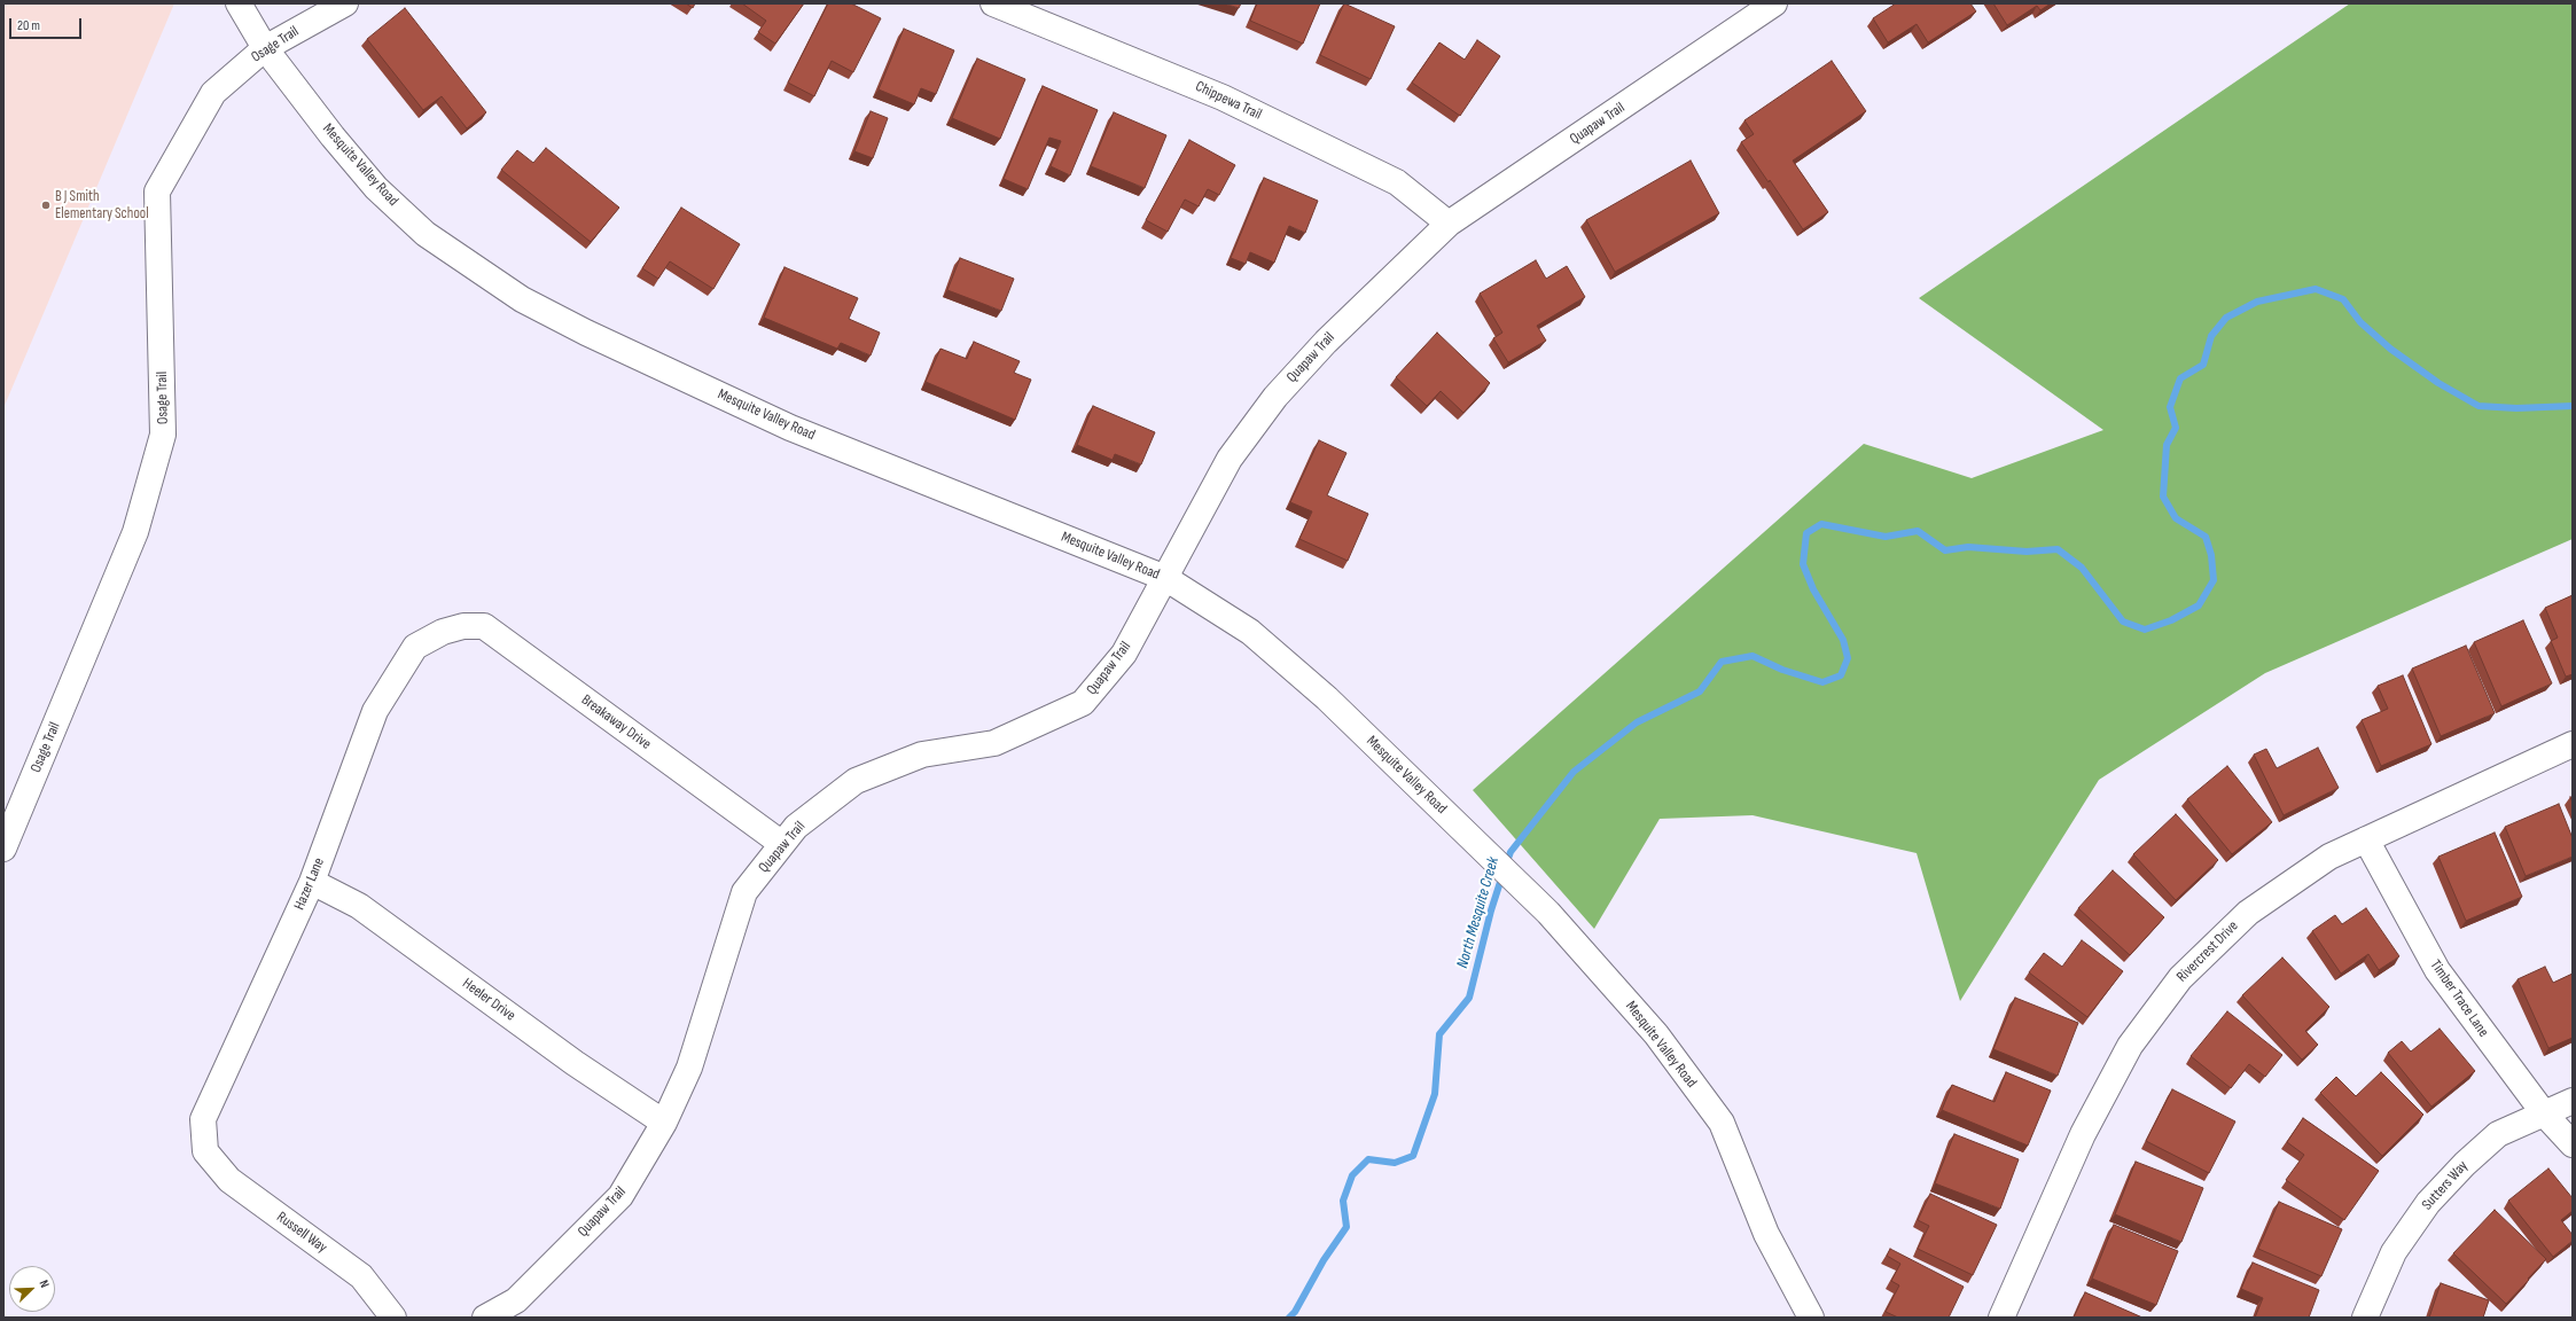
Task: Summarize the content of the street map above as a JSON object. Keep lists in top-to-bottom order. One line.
{"streets":{"street":["Osage Trail","Chippewa Trail","Quapaw Trail","Mesquite Valley Road","Breakaway Drive","Hazer Lane","Rivercrest Drive","Timber Trace Lane","Heeler Drive","Sutters Way","Russell Way"]},"crossings":[["Osage Trail","Mesquite Valley Road"],["Chippewa Trail","Quapaw Trail"],["Quapaw Trail","Mesquite Valley Road"],["Quapaw Trail","Breakaway Drive"],["Quapaw Trail","Heeler Drive"],["Breakaway Drive","Hazer Lane"],["Hazer Lane","Heeler Drive"],["Hazer Lane","Russell Way"],["Rivercrest Drive","Timber Trace Lane"],["Timber Trace Lane","Sutters Way"]],"water":["North Mesquite Creek"],"places":["B J Smith Elementary School"],"scale_bar":"20 m","north":"top right"}
